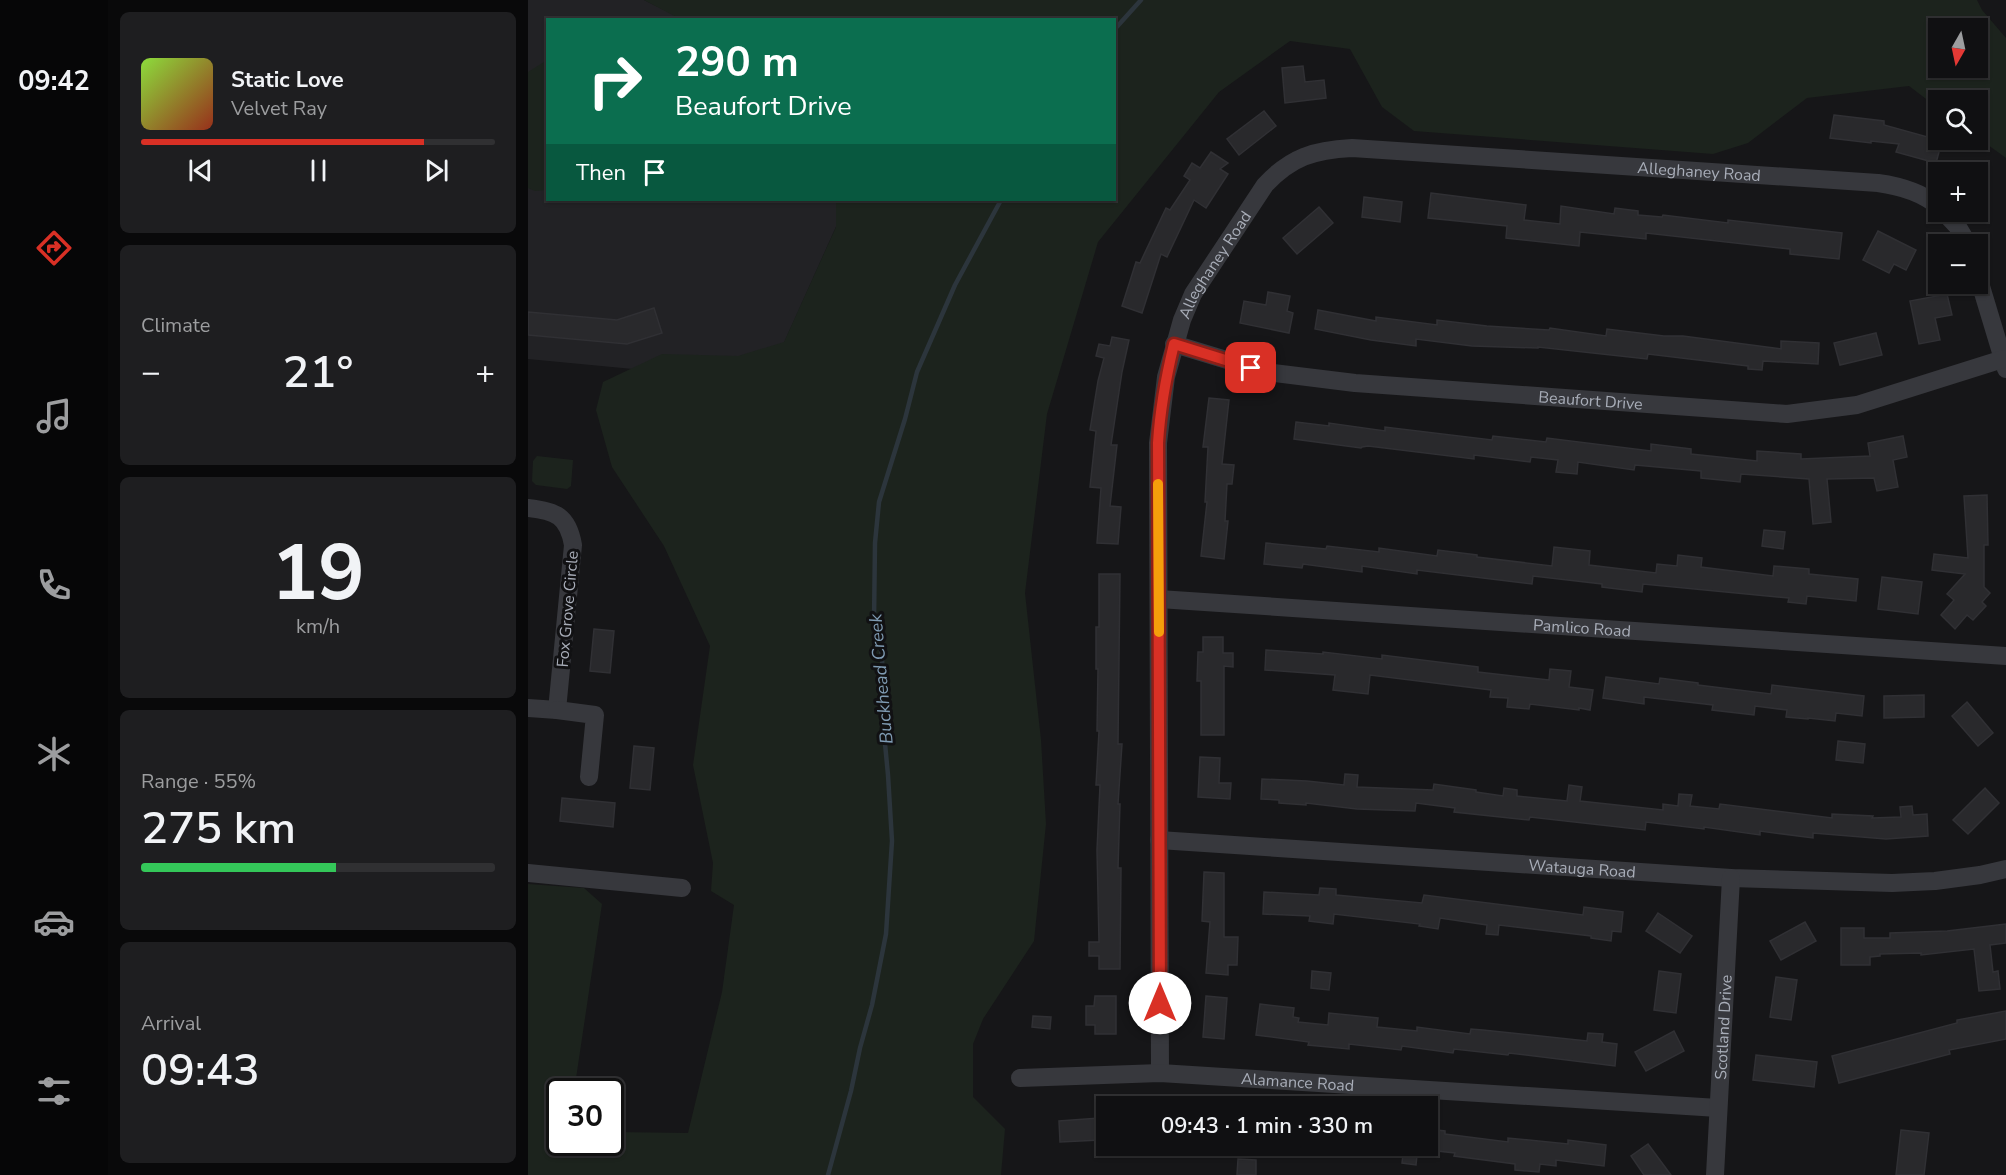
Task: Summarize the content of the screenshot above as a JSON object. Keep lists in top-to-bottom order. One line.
{"streets":{"street":["Alleghaney Road","Beaufort Drive","Fox Grove Circle","Pamlico Road","Watauga Road","Scotland Drive","Alamance Road"]},"crossings":[["Alleghaney Road","Beaufort Drive"],["Alleghaney Road","Pamlico Road"],["Alleghaney Road","Watauga Road"],["Alleghaney Road","Alamance Road"],["Watauga Road","Scotland Drive"],["Scotland Drive","Alamance Road"]],"water":["Buckhead Creek"],"north":"bottom","page":{"tabs":"09:42","map_buttons":["+","−"],"turn":["290 m","Beaufort Drive"],"song":["Static Love","Velvet Ray"],"then":"Then","tile":["Climate",["19","km/h"],["Range · 55%","275 km"],["Arrival","09:43"]],"heat":["−","21°","+"],"limit":"30","trip":"09:43 · 1 min · 330 m"}}
